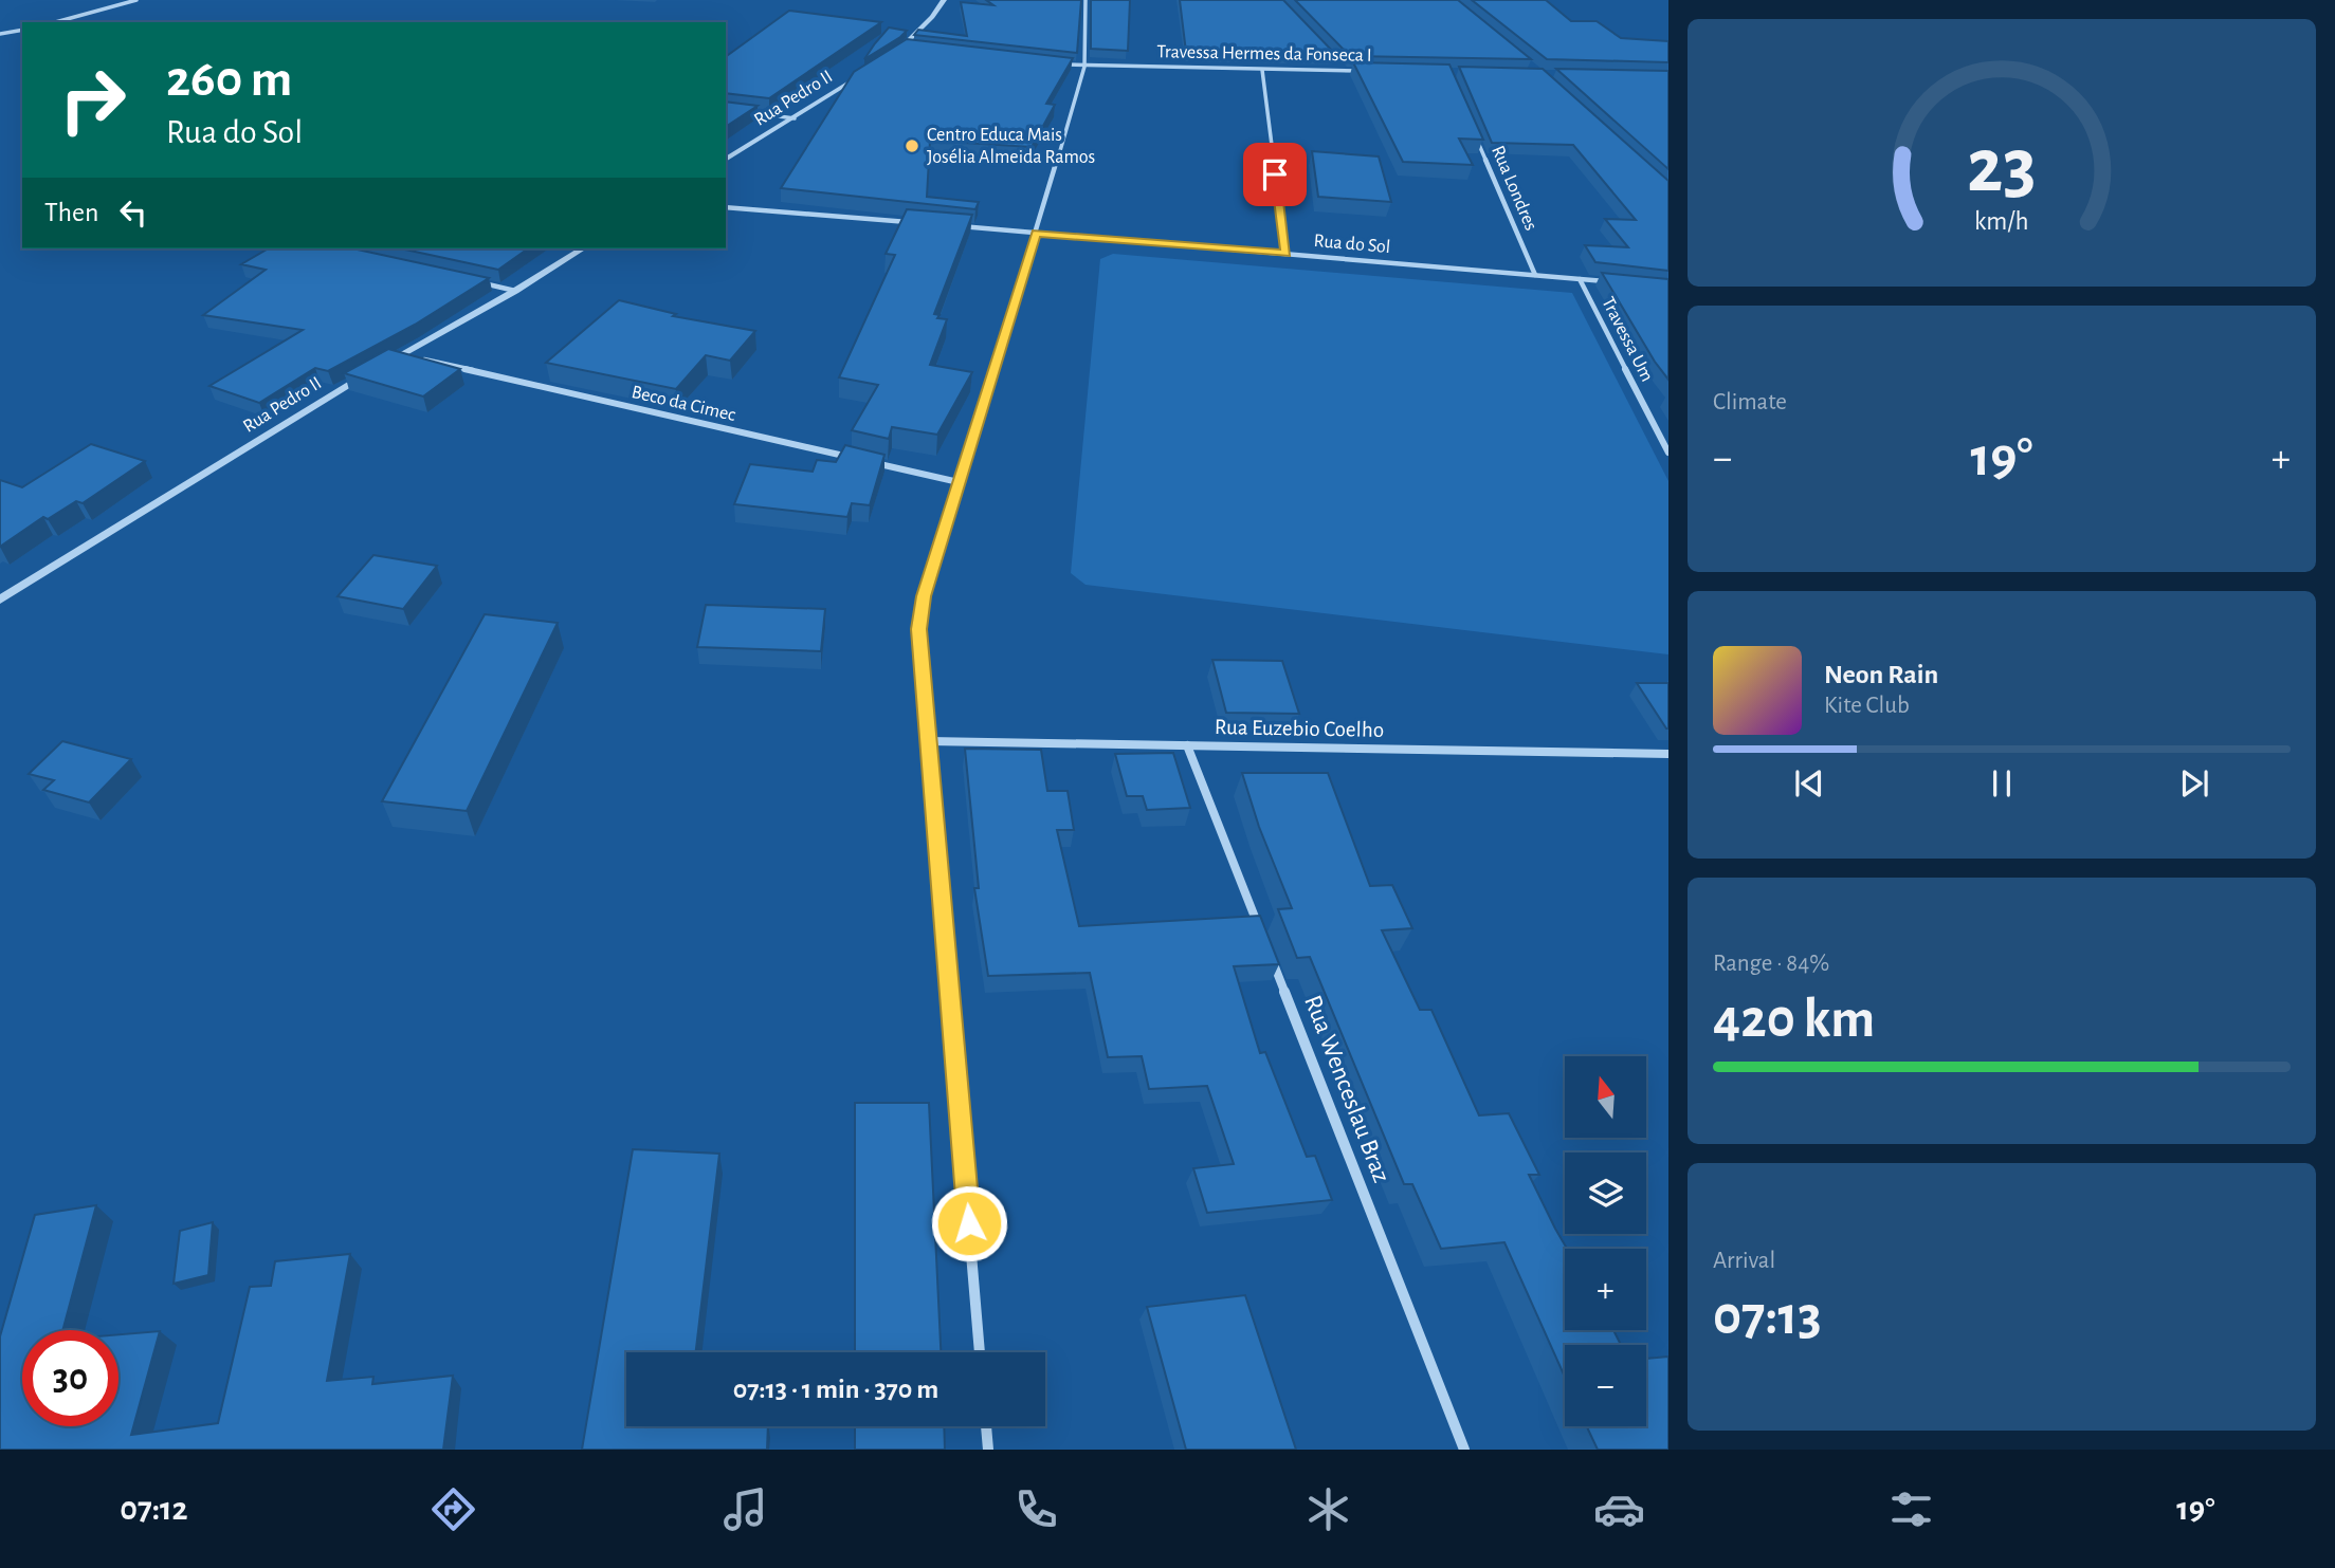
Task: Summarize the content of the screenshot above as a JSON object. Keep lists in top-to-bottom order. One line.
{"streets":{"street":["Travessa Hermes da Fonseca I","Rua Pedro II","Rua Londres","Rua do Sol","Travessa Um","Beco da Cimec","Rua Euzebio Coelho","Rua Wenceslau Braz"]},"crossings":[["Rua Londres","Rua do Sol"],["Rua do Sol","Travessa Um"]],"places":["Centro Educa Mais Josélia Almeida Ramos"],"north":"top","page":{"turn":["260 m","Rua do Sol"],"then":"Then","tile":["Climate",["Range · 84%","420 km"],["Arrival","07:13"]],"heat":["−","19°","+"],"song":["Neon Rain","Kite Club"],"map_buttons":["+","−"],"limit":"30","trip":"07:13 · 1 min · 370 m","tabs":["07:12","19°"],"gauge":["23","km/h"]}}
